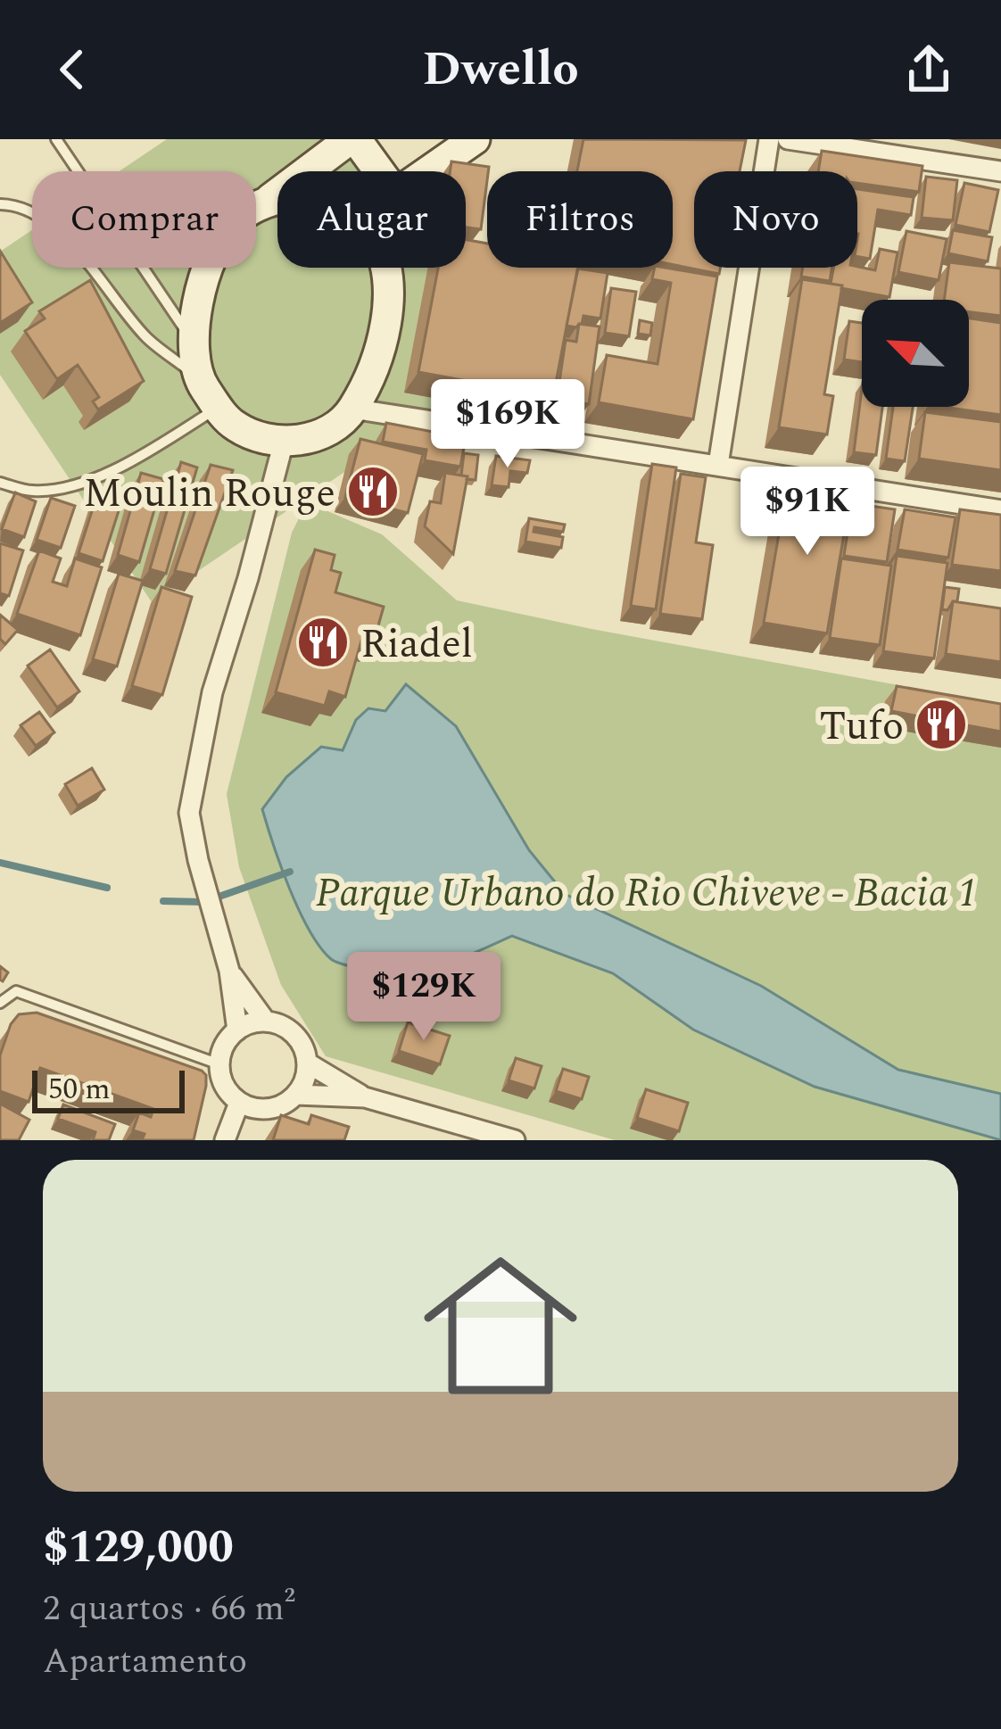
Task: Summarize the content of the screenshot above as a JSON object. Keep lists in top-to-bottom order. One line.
{"parks":["Parque Urbano do Rio Chiveve - Bacia 1"],"places":{"restaurant":["Moulin Rouge","Riadel","Tufo"]},"scale_bar":"50 m","north":"top left","page":{"header":"Dwello","chip":["Comprar","Alugar","Filtros","Novo"],"price":["$169K","$91K","$129K"],"scale":"50 m","list":[{"name":"$129,000","note":"2 quartos · 66 m² · Apartamento"}]}}
